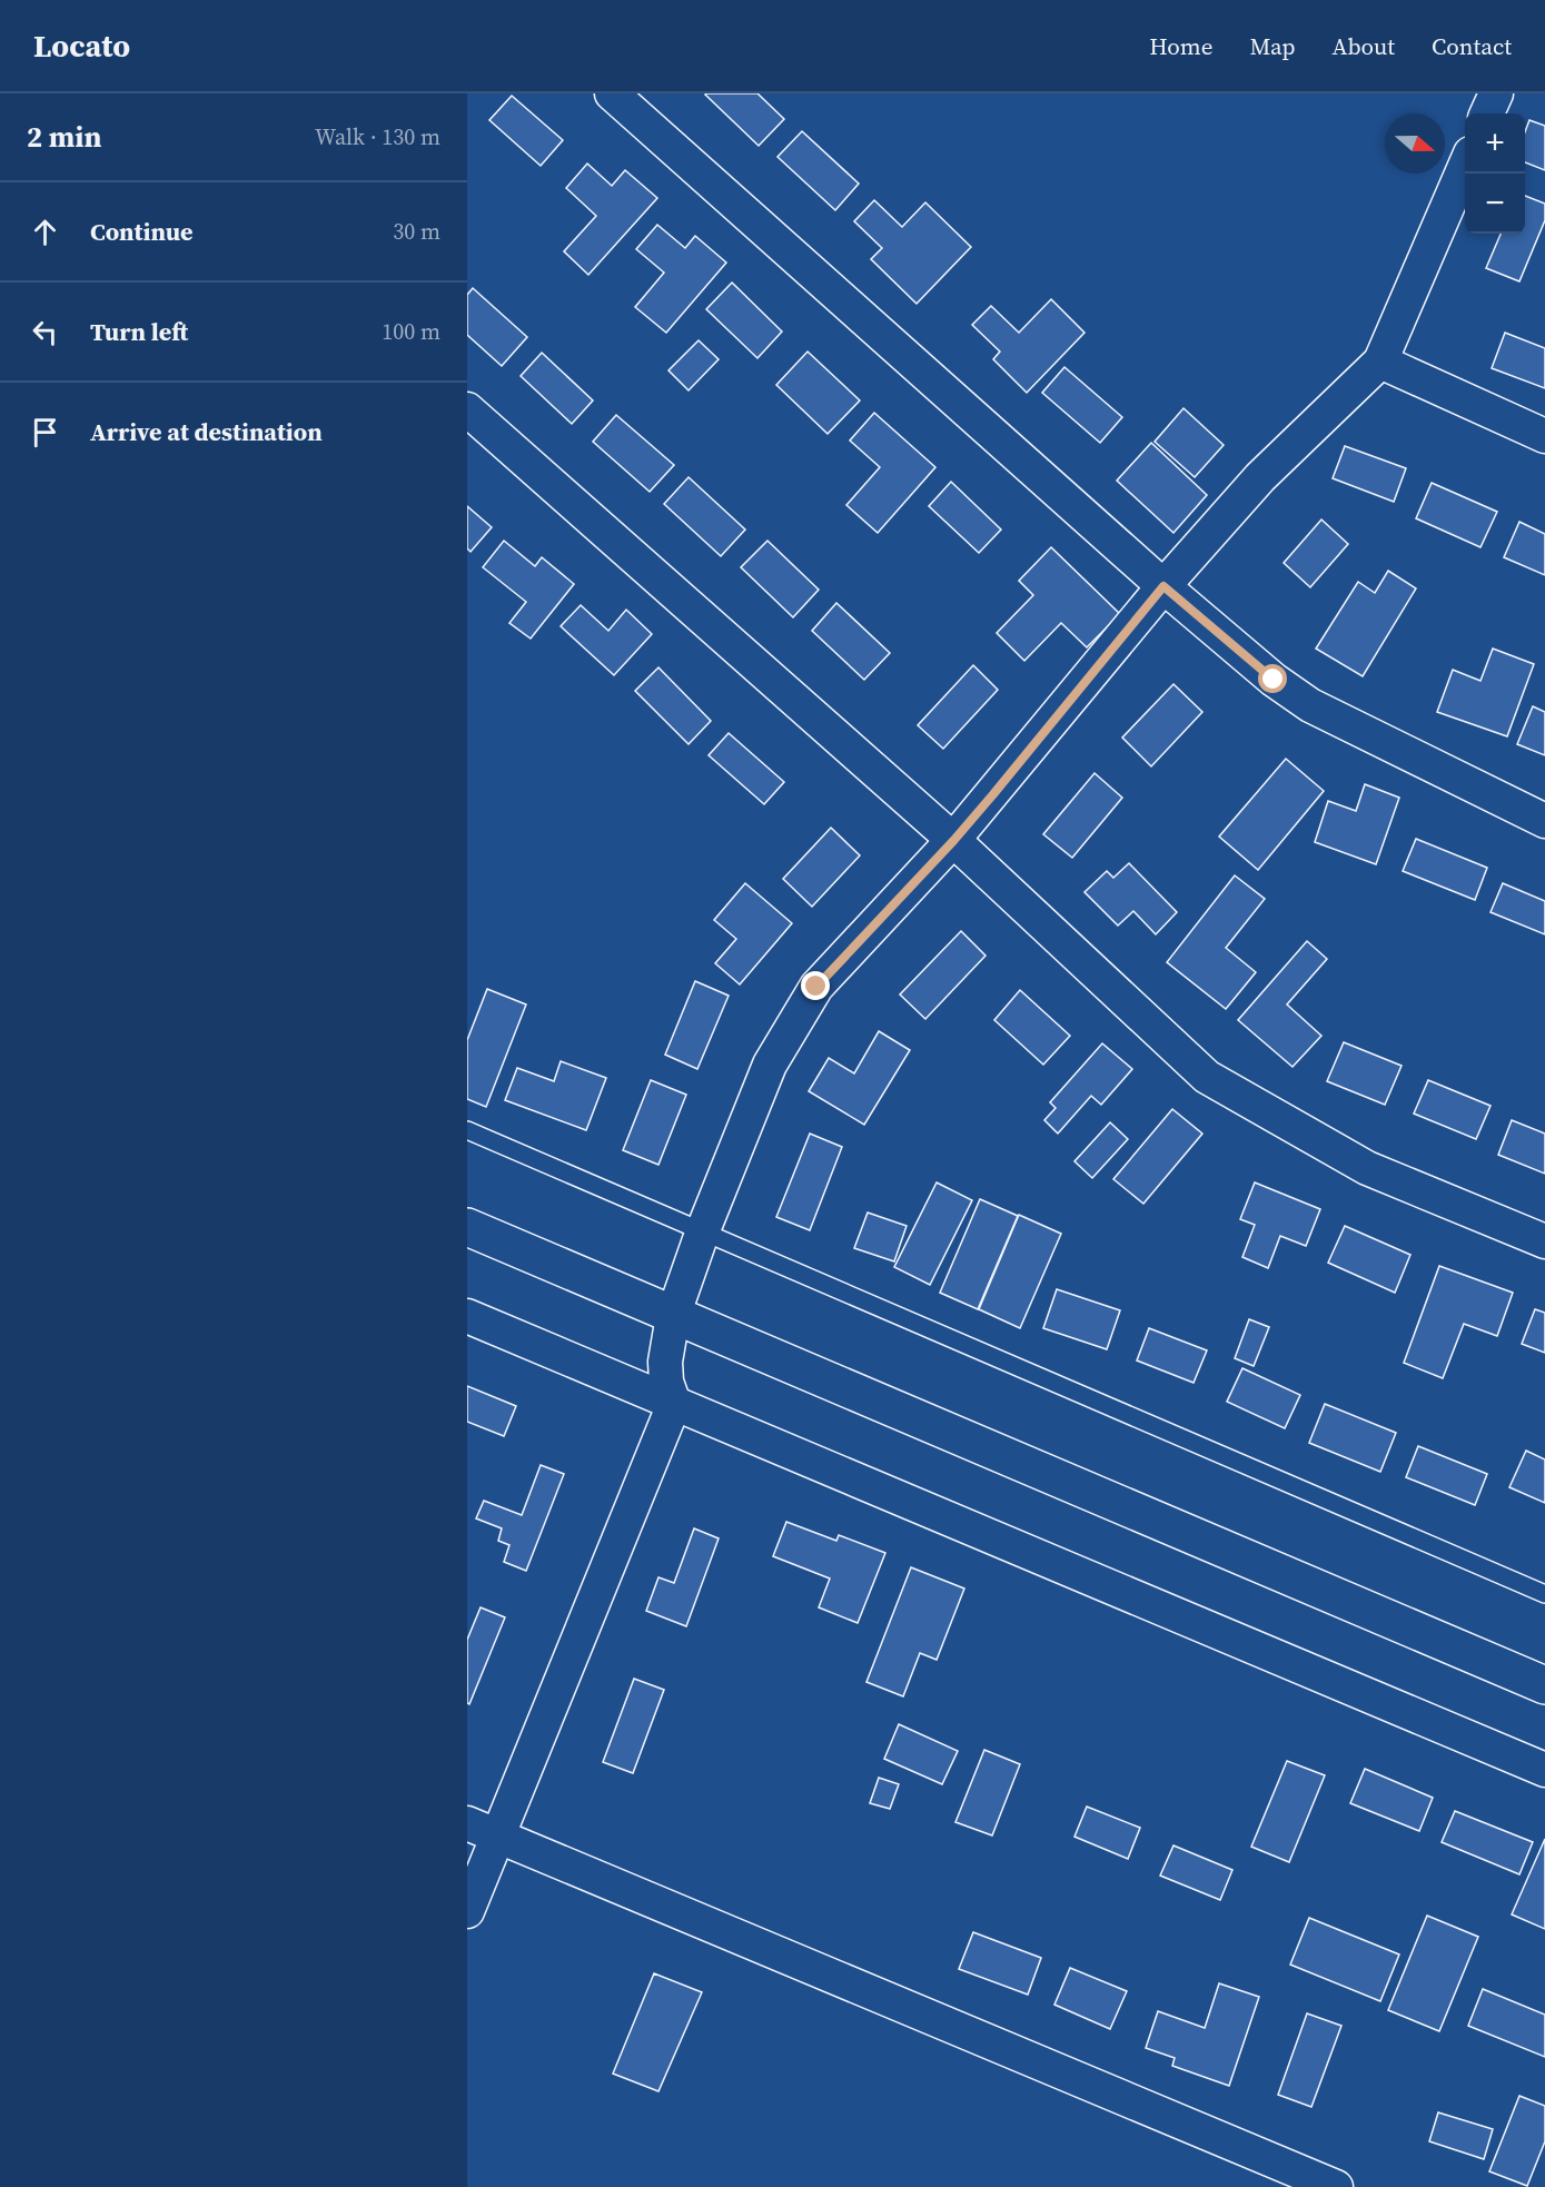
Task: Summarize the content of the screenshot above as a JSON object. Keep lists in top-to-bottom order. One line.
{"north":"right","page":{"header":"Locato","nav":["Home","Map","About","Contact"],"heading":["2 min","Walk · 130 m"],"map_buttons":["+","−"],"list":[["Continue","30 m"],["Turn left","100 m"],"Arrive at destination"]}}
